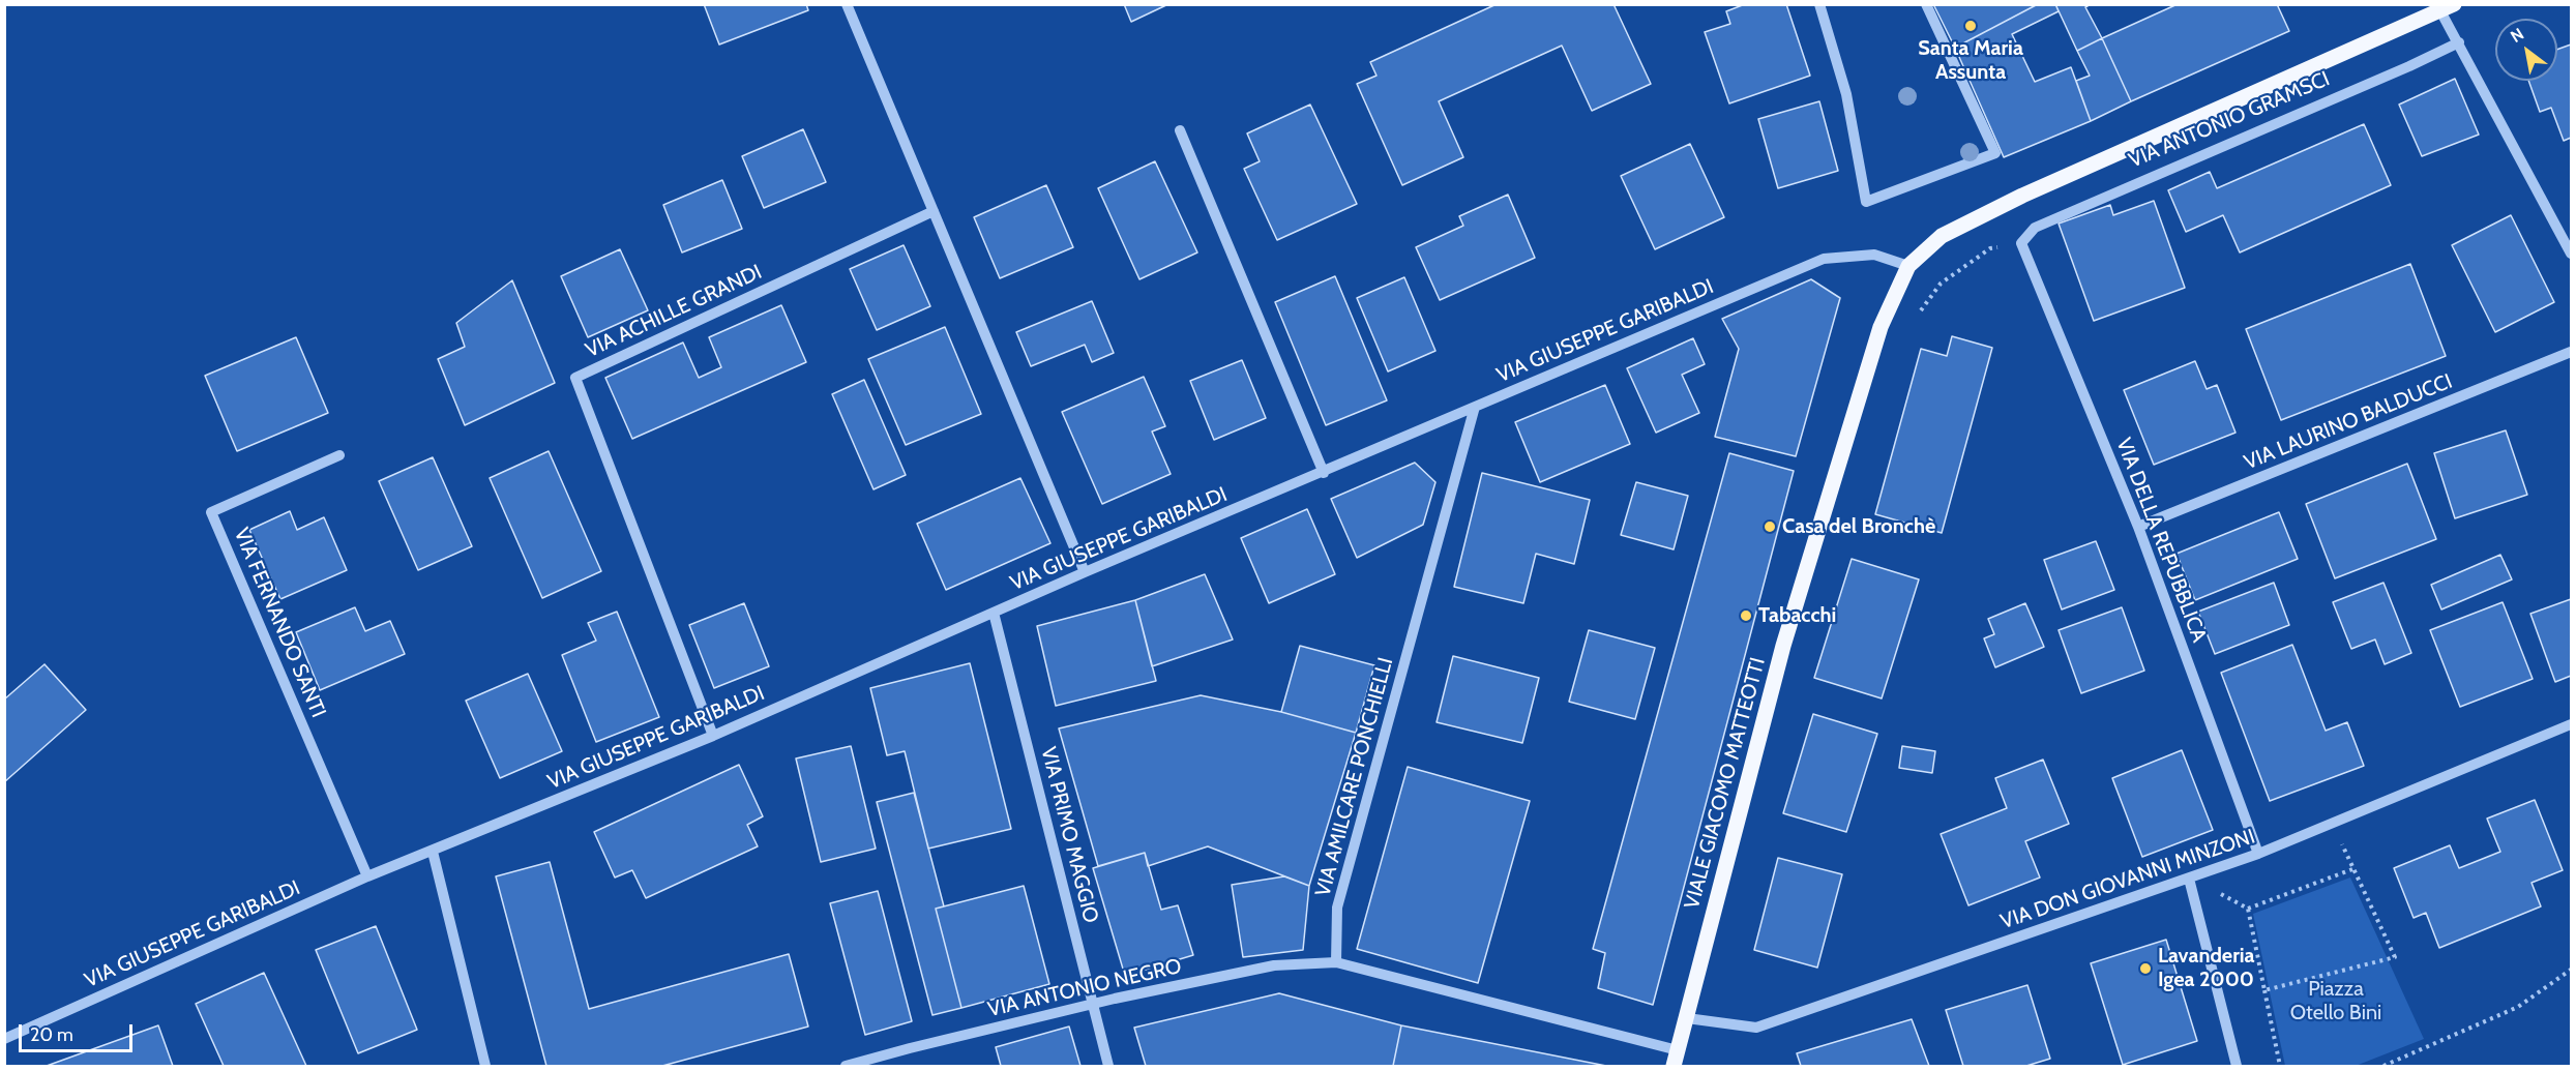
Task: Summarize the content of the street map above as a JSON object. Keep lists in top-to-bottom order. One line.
{"streets":{"main road":["VIA ANTONIO GRAMSCI","VIALE GIACOMO MATTEOTTI"],"street":["VIA ACHILLE GRANDI","VIA GIUSEPPE GARIBALDI","VIA LAURINO BALDUCCI","VIA DELLA REPUBBLICA","VIA FERNANDO SANTI","VIA AMILCARE PONCHIELLI","VIA PRIMO MAGGIO","VIA DON GIOVANNI MINZONI","VIA ANTONIO NEGRO"]},"crossings":[["VIA ANTONIO GRAMSCI","VIA GIUSEPPE GARIBALDI"],["VIA ANTONIO GRAMSCI","VIA DELLA REPUBBLICA"],["VIA ANTONIO GRAMSCI","VIALE GIACOMO MATTEOTTI"],["VIA ACHILLE GRANDI","VIA GIUSEPPE GARIBALDI"],["VIA GIUSEPPE GARIBALDI","VIA FERNANDO SANTI"],["VIA GIUSEPPE GARIBALDI","VIA AMILCARE PONCHIELLI"],["VIA GIUSEPPE GARIBALDI","VIALE GIACOMO MATTEOTTI"],["VIA GIUSEPPE GARIBALDI","VIA PRIMO MAGGIO"],["VIA LAURINO BALDUCCI","VIA DELLA REPUBBLICA"],["VIA DELLA REPUBBLICA","VIA DON GIOVANNI MINZONI"],["VIA AMILCARE PONCHIELLI","VIA ANTONIO NEGRO"],["VIALE GIACOMO MATTEOTTI","VIA DON GIOVANNI MINZONI"],["VIA PRIMO MAGGIO","VIA ANTONIO NEGRO"]],"parks":["Piazza Otello Bini"],"places":["Santa Maria Assunta","Casa del Bronchè","Tabacchi","Lavanderia Igea 2000"],"scale_bar":"20 m","north":"top left"}
